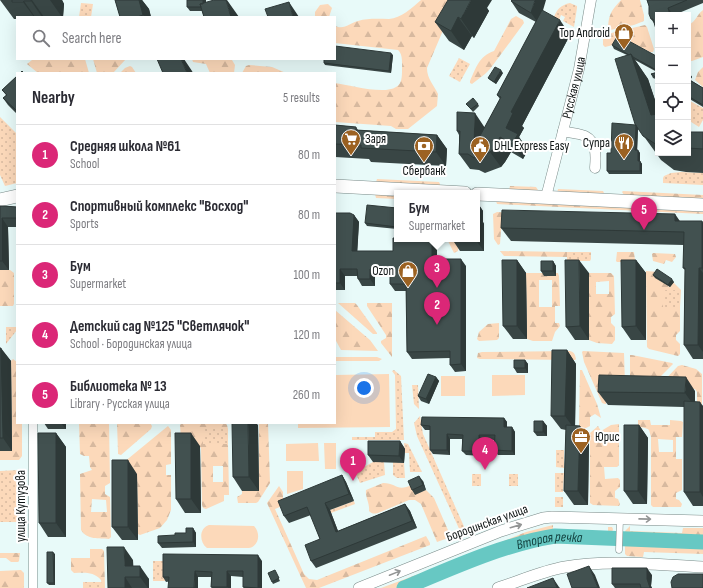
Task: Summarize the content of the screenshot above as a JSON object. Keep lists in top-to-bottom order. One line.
{"streets":{"main road":["Бородинская улица"],"street":["Русская улица","улица Кутузова"]},"water":["Вторая речка"],"places":{"shop":["Top Android","Ozon"],"supermarket":["Заря"],"restaurant":["Супра"],"bank":["Сбербанк"],"public building":["DHL Express Easy"],"office":["Юрис"]},"page":{"map_buttons":["+","−"],"search":"Search here","heading":["Nearby","5 results"],"list":[{"mark":"1","name":"Средняя школа №61","note":"School","value":"80 m"},{"mark":"2","name":"Спортивный комплекс \"Восход\"","note":"Sports","value":"80 m"},{"mark":"3","name":"Бум","note":"Supermarket","value":"100 m"},{"mark":"4","name":"Детский сад №125 \"Светлячок\"","note":"School · Бородинская улица","value":"120 m"},{"mark":"5","name":"Библиотека № 13","note":"Library · Русская улица","value":"260 m"}],"popup":["Бум","Supermarket"],"pins":["5","3","2","4","1"]}}
